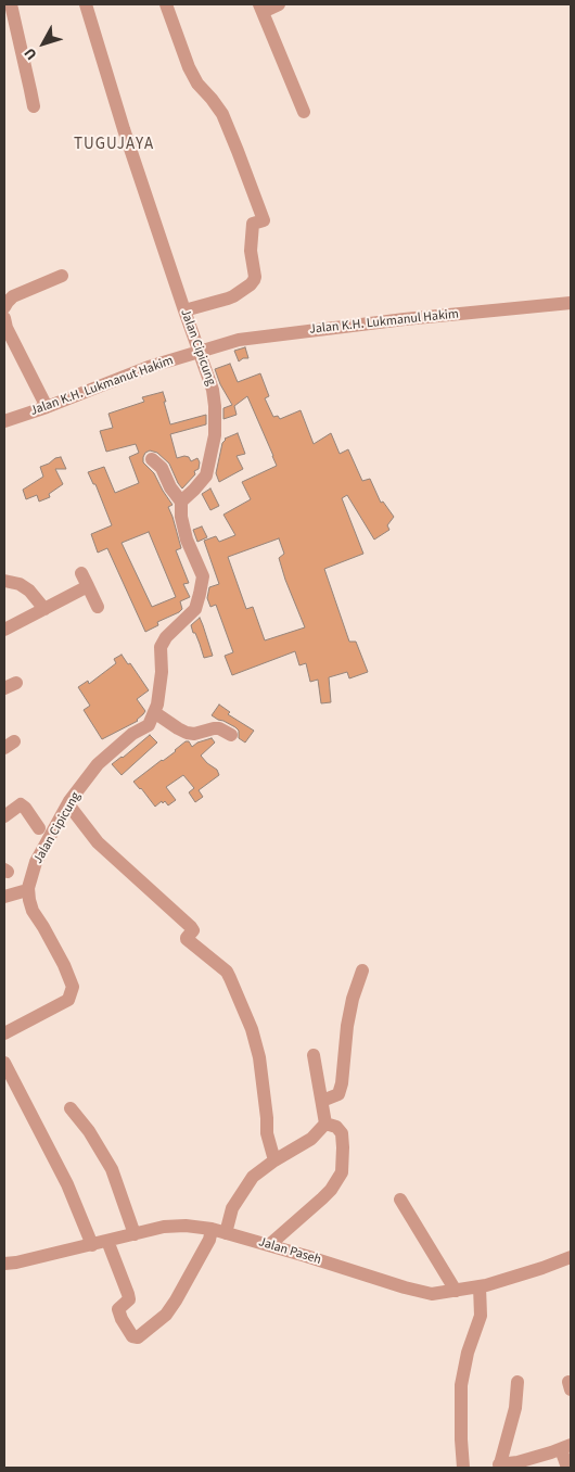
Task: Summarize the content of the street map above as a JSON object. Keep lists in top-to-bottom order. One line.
{"streets":{"street":["Jalan K.H. Lukmanul Hakim","Jalan Cipicung","Jalan K.H. Lukmanut Hakim","Jalan Paseh"]},"crossings":[["Jalan K.H. Lukmanul Hakim","Jalan Cipicung"],["Jalan K.H. Lukmanul Hakim","Jalan K.H. Lukmanut Hakim"],["Jalan Cipicung","Jalan K.H. Lukmanut Hakim"]],"districts":["TUGUJAYA"],"north":"bottom left"}
